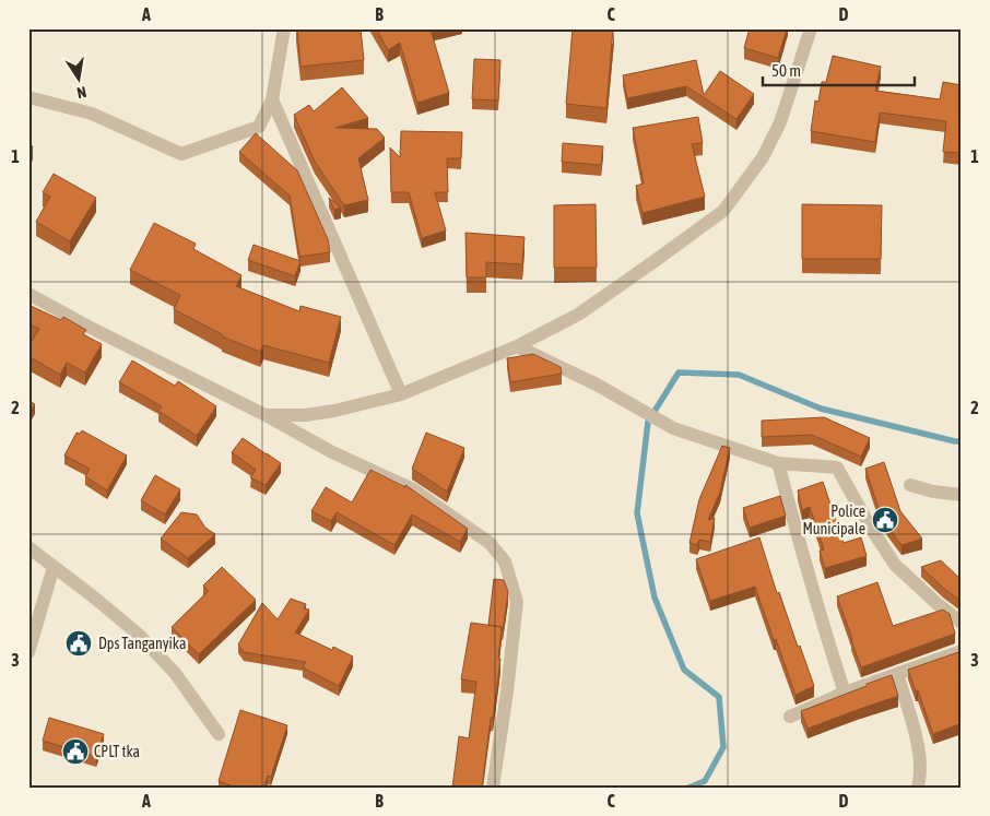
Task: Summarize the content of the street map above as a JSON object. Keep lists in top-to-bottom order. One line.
{"places":{"public building":["Police Municipale","Dps Tanganyika","CPLT tka"]},"scale_bar":"50 m","north":"bottom","grid":{"columns":["A","B","C","D"],"rows":["1","2","3"]}}
